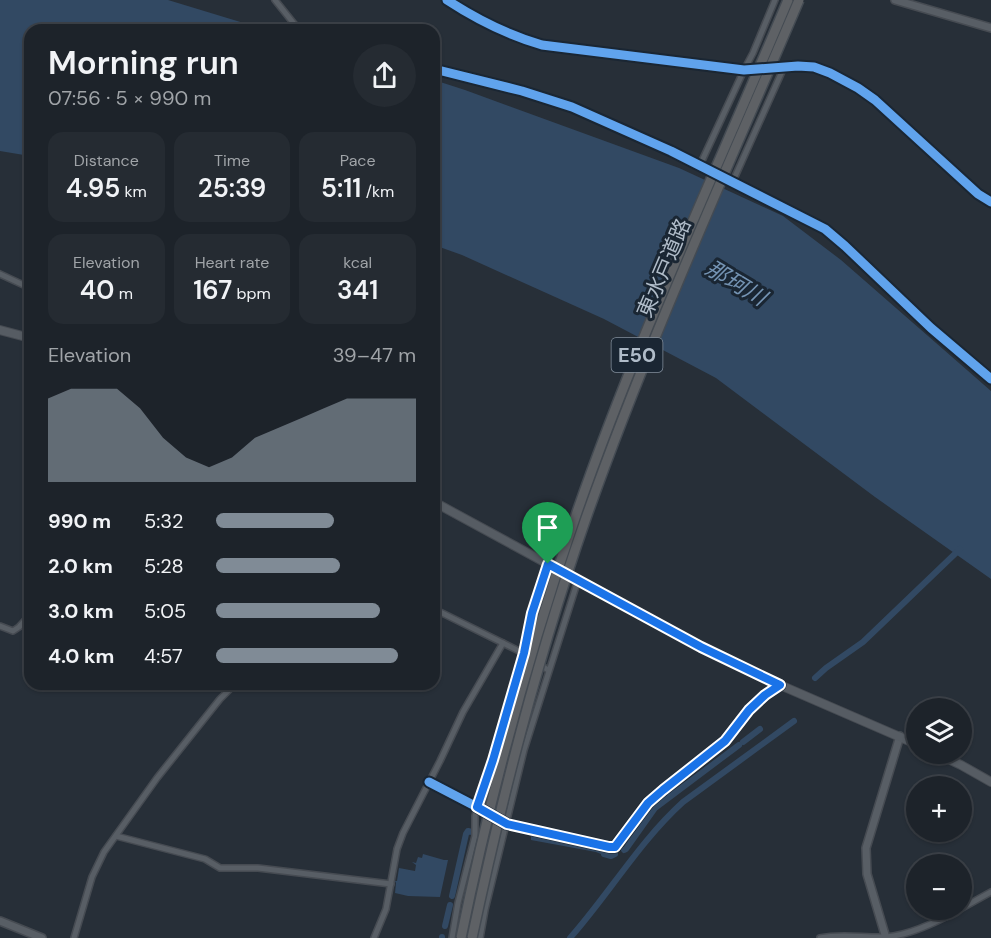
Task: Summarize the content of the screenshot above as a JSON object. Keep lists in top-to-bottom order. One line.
{"streets":{"highway":["東水戸道路","E50"]},"water":["那珂川"],"page":{"heading":["Morning run","07:56 · 5 × 990 m"],"stats":[["Distance","4.95 km"],["Time","25:39"],["Pace","5:11 /km"],["Elevation","40 m"],["Heart rate","167 bpm"],["kcal","341"]],"chart":["Elevation","39–47 m"],"list":[{"name":"990 m","note":"5:32"},{"name":"2.0 km","note":"5:28"},{"name":"3.0 km","note":"5:05"},{"name":"4.0 km","note":"4:57"}],"map_buttons":["+","−"]}}
